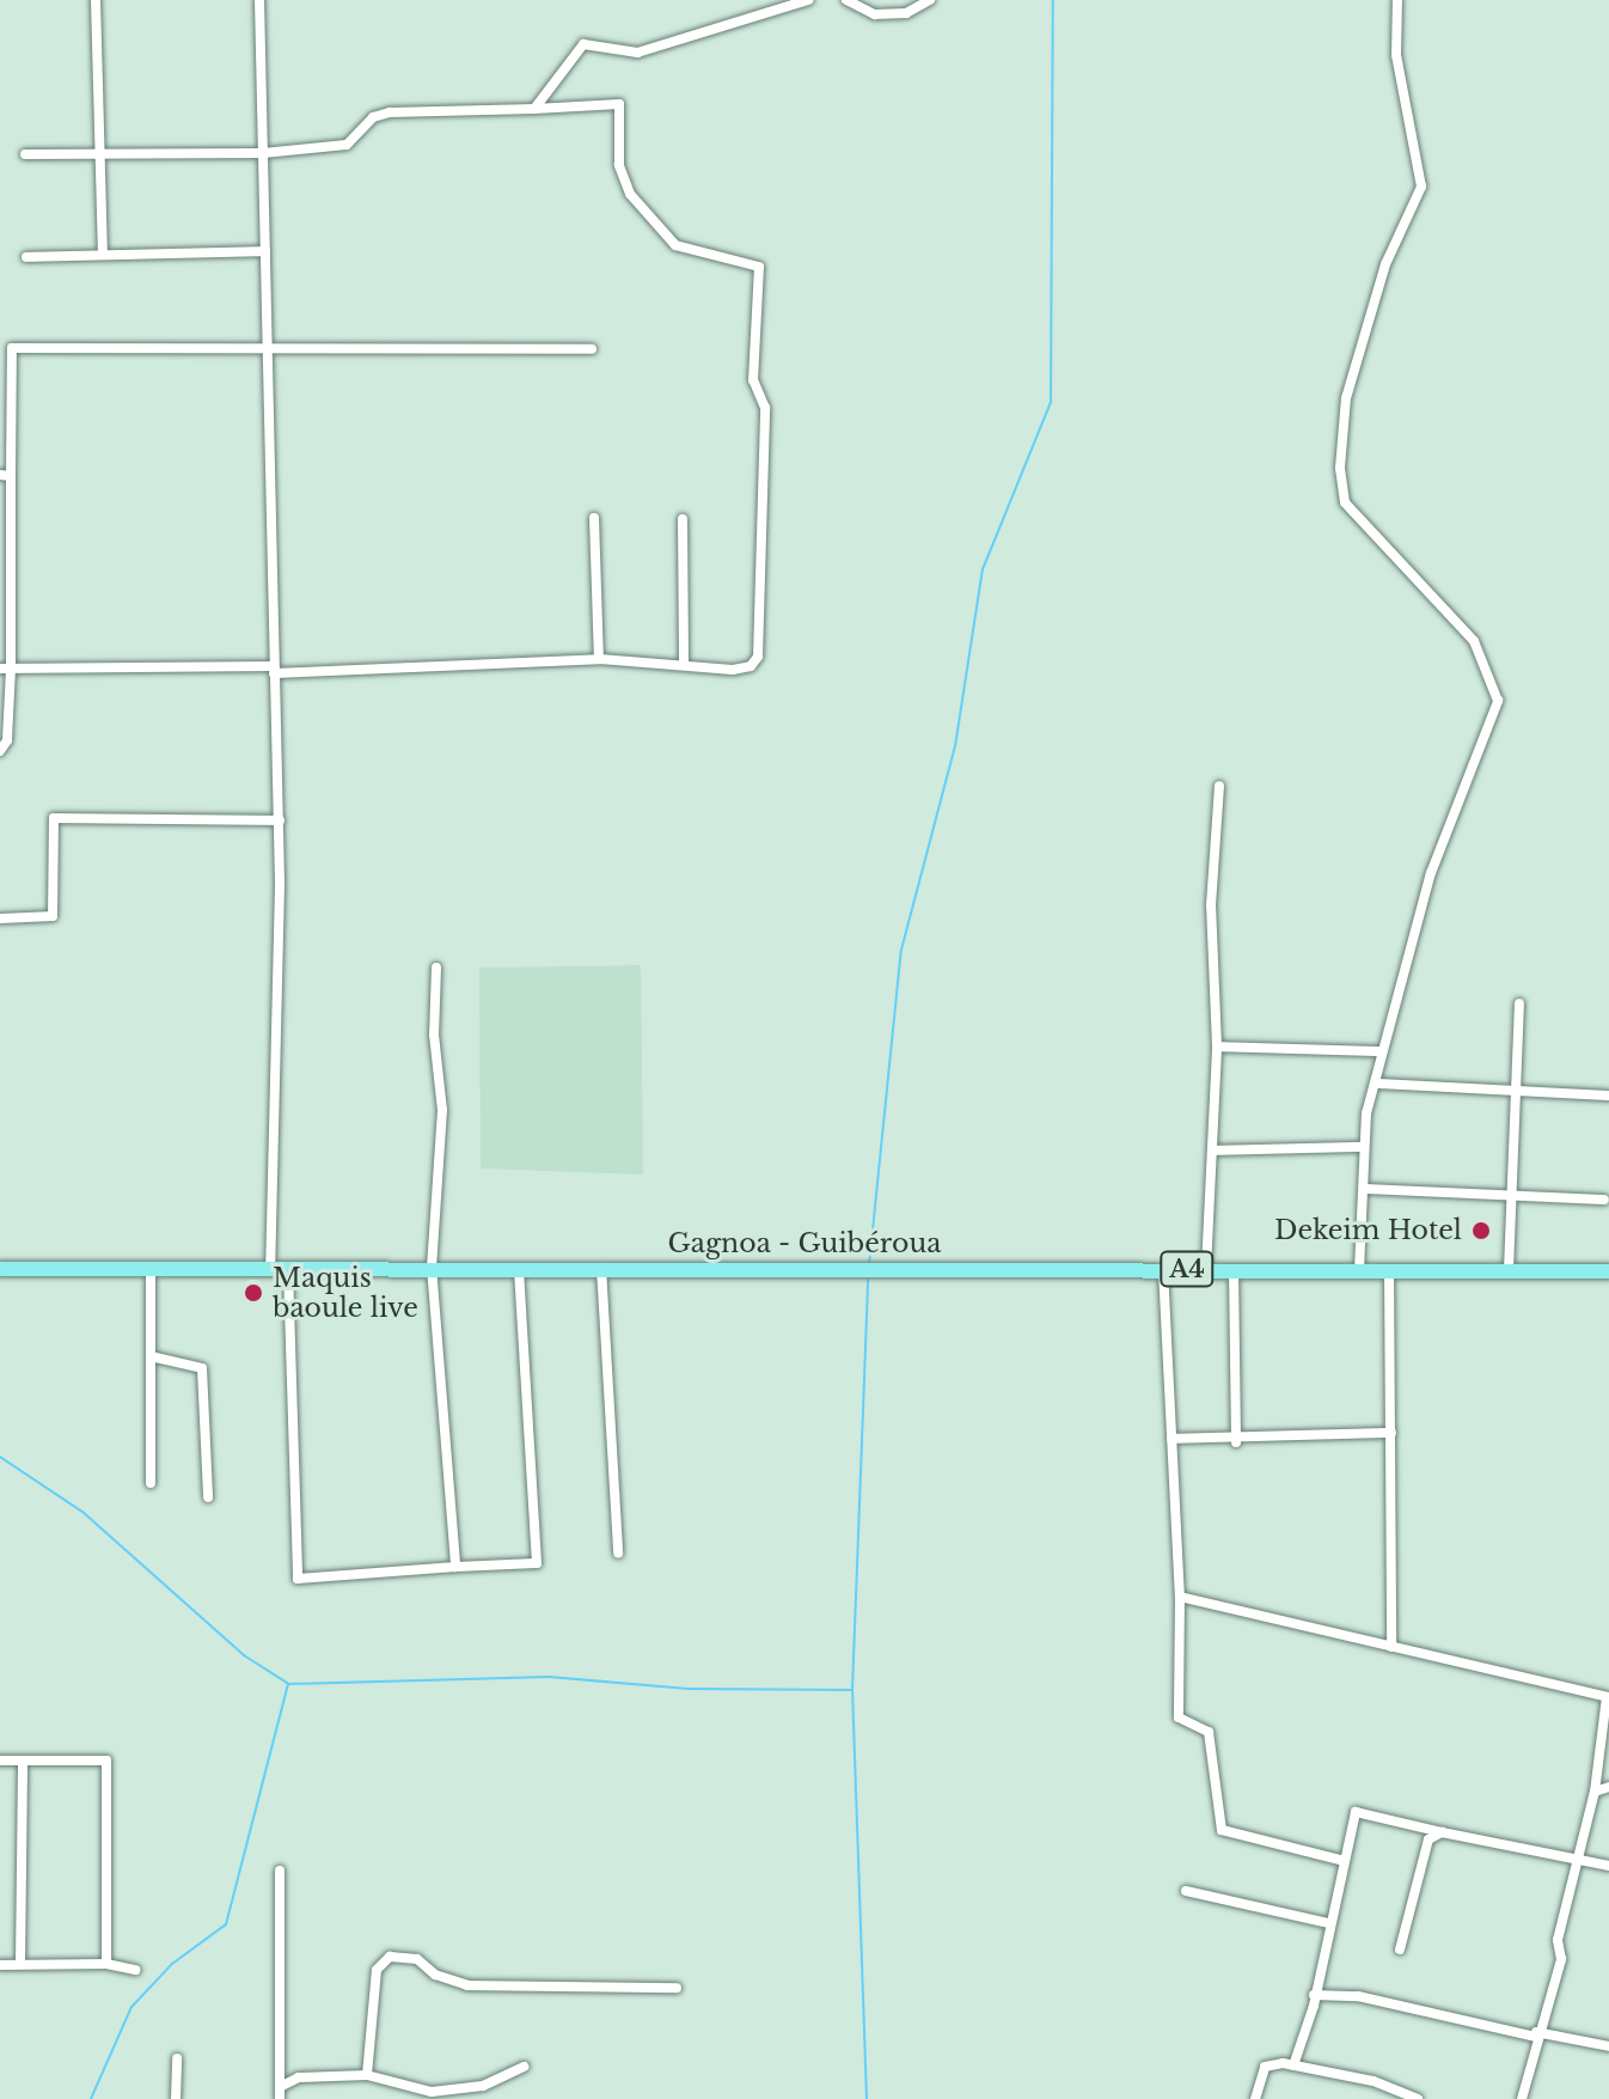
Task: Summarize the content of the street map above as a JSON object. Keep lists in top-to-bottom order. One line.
{"streets":{"main road":["Gagnoa - Guibéroua","A4"]},"places":["Dekeim Hotel","Maquis baoule live"]}
